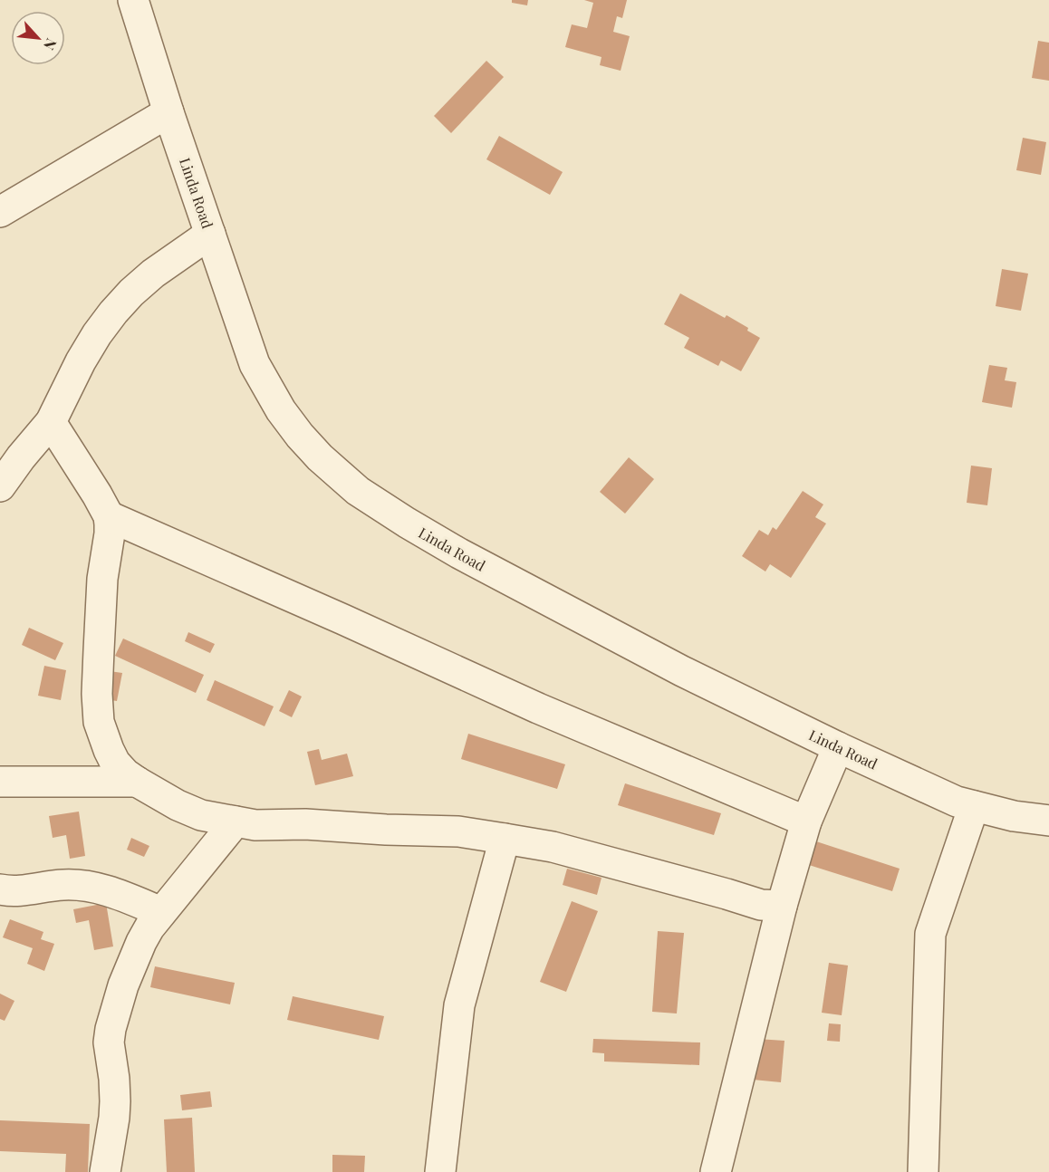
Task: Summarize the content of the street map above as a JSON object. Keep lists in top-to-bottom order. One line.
{"streets":{"street":["Linda Road"]},"north":"bottom right"}
